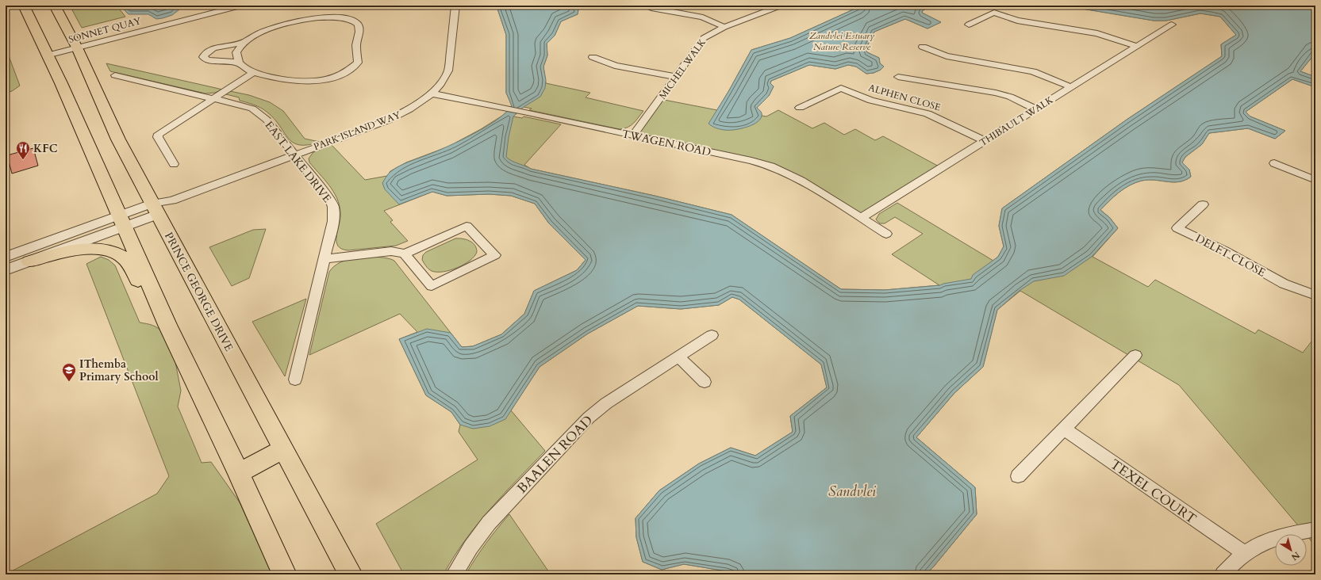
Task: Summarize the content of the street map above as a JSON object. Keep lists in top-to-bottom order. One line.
{"streets":{"main road":["PRINCE GEORGE DRIVE"],"street":["SONNET QUAY","MICHEL WALK","ALPHEN CLOSE","THIBAULT WALK","PARK ISLAND WAY","TWAGEN ROAD","EAST LAKE DRIVE","DELFT CLOSE","BAALEN ROAD","TEXEL COURT"]},"crossings":[["SONNET QUAY","PRINCE GEORGE DRIVE"],["MICHEL WALK","TWAGEN ROAD"],["ALPHEN CLOSE","THIBAULT WALK"],["THIBAULT WALK","TWAGEN ROAD"],["PARK ISLAND WAY","TWAGEN ROAD"],["PARK ISLAND WAY","EAST LAKE DRIVE"],["PARK ISLAND WAY","PRINCE GEORGE DRIVE"]],"water":["Sandvlei"],"parks":["Zandvlei Estuary Nature Reserve"],"places":{"restaurant":["KFC"],"school or university":["IThemba Primary School"]},"north":"bottom right"}
